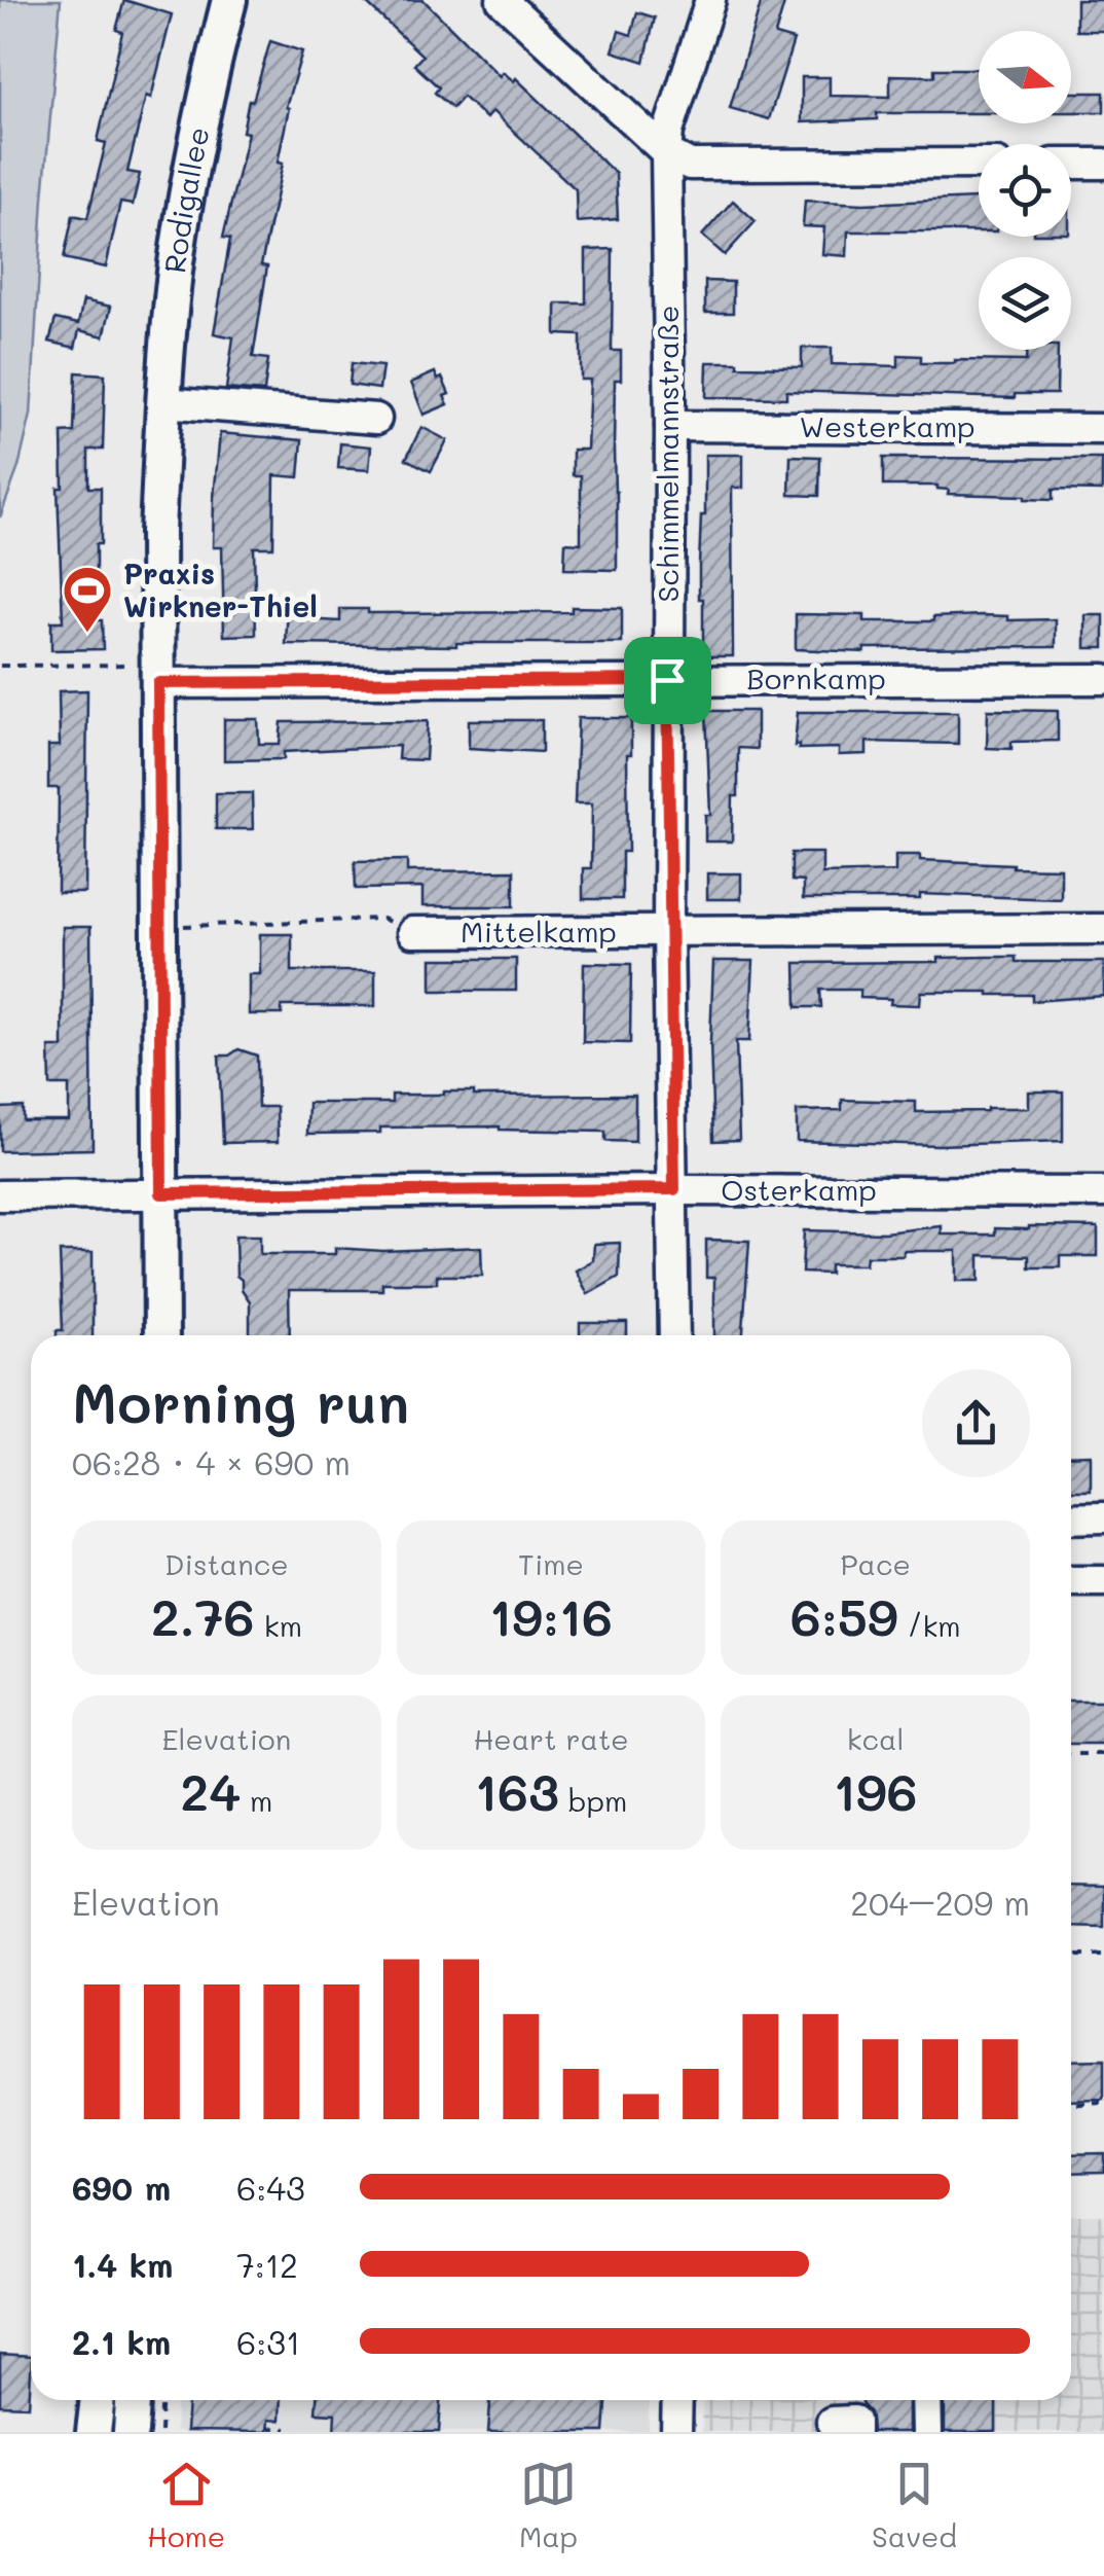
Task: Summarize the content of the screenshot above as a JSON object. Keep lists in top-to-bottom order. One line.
{"streets":{"main road":["Rodigallee"],"street":["Westerkamp","Schimmelmannstraße","Bornkamp","Mittelkamp","Osterkamp"]},"crossings":[["Rodigallee","Bornkamp"],["Rodigallee","Osterkamp"],["Westerkamp","Schimmelmannstraße"],["Schimmelmannstraße","Bornkamp"],["Schimmelmannstraße","Mittelkamp"],["Schimmelmannstraße","Osterkamp"]],"places":{"sports":["Praxis Wirkner-Thiel"]},"north":"right","page":{"heading":["Morning run","06:28 · 4 × 690 m"],"stats":[["Distance","2.76 km"],["Time","19:16"],["Pace","6:59 /km"],["Elevation","24 m"],["Heart rate","163 bpm"],["kcal","196"]],"chart":["Elevation","204–209 m"],"list":[{"name":"690 m","note":"6:43"},{"name":"1.4 km","note":"7:12"},{"name":"2.1 km","note":"6:31"}],"tabs":["Home","Map","Saved"]}}
